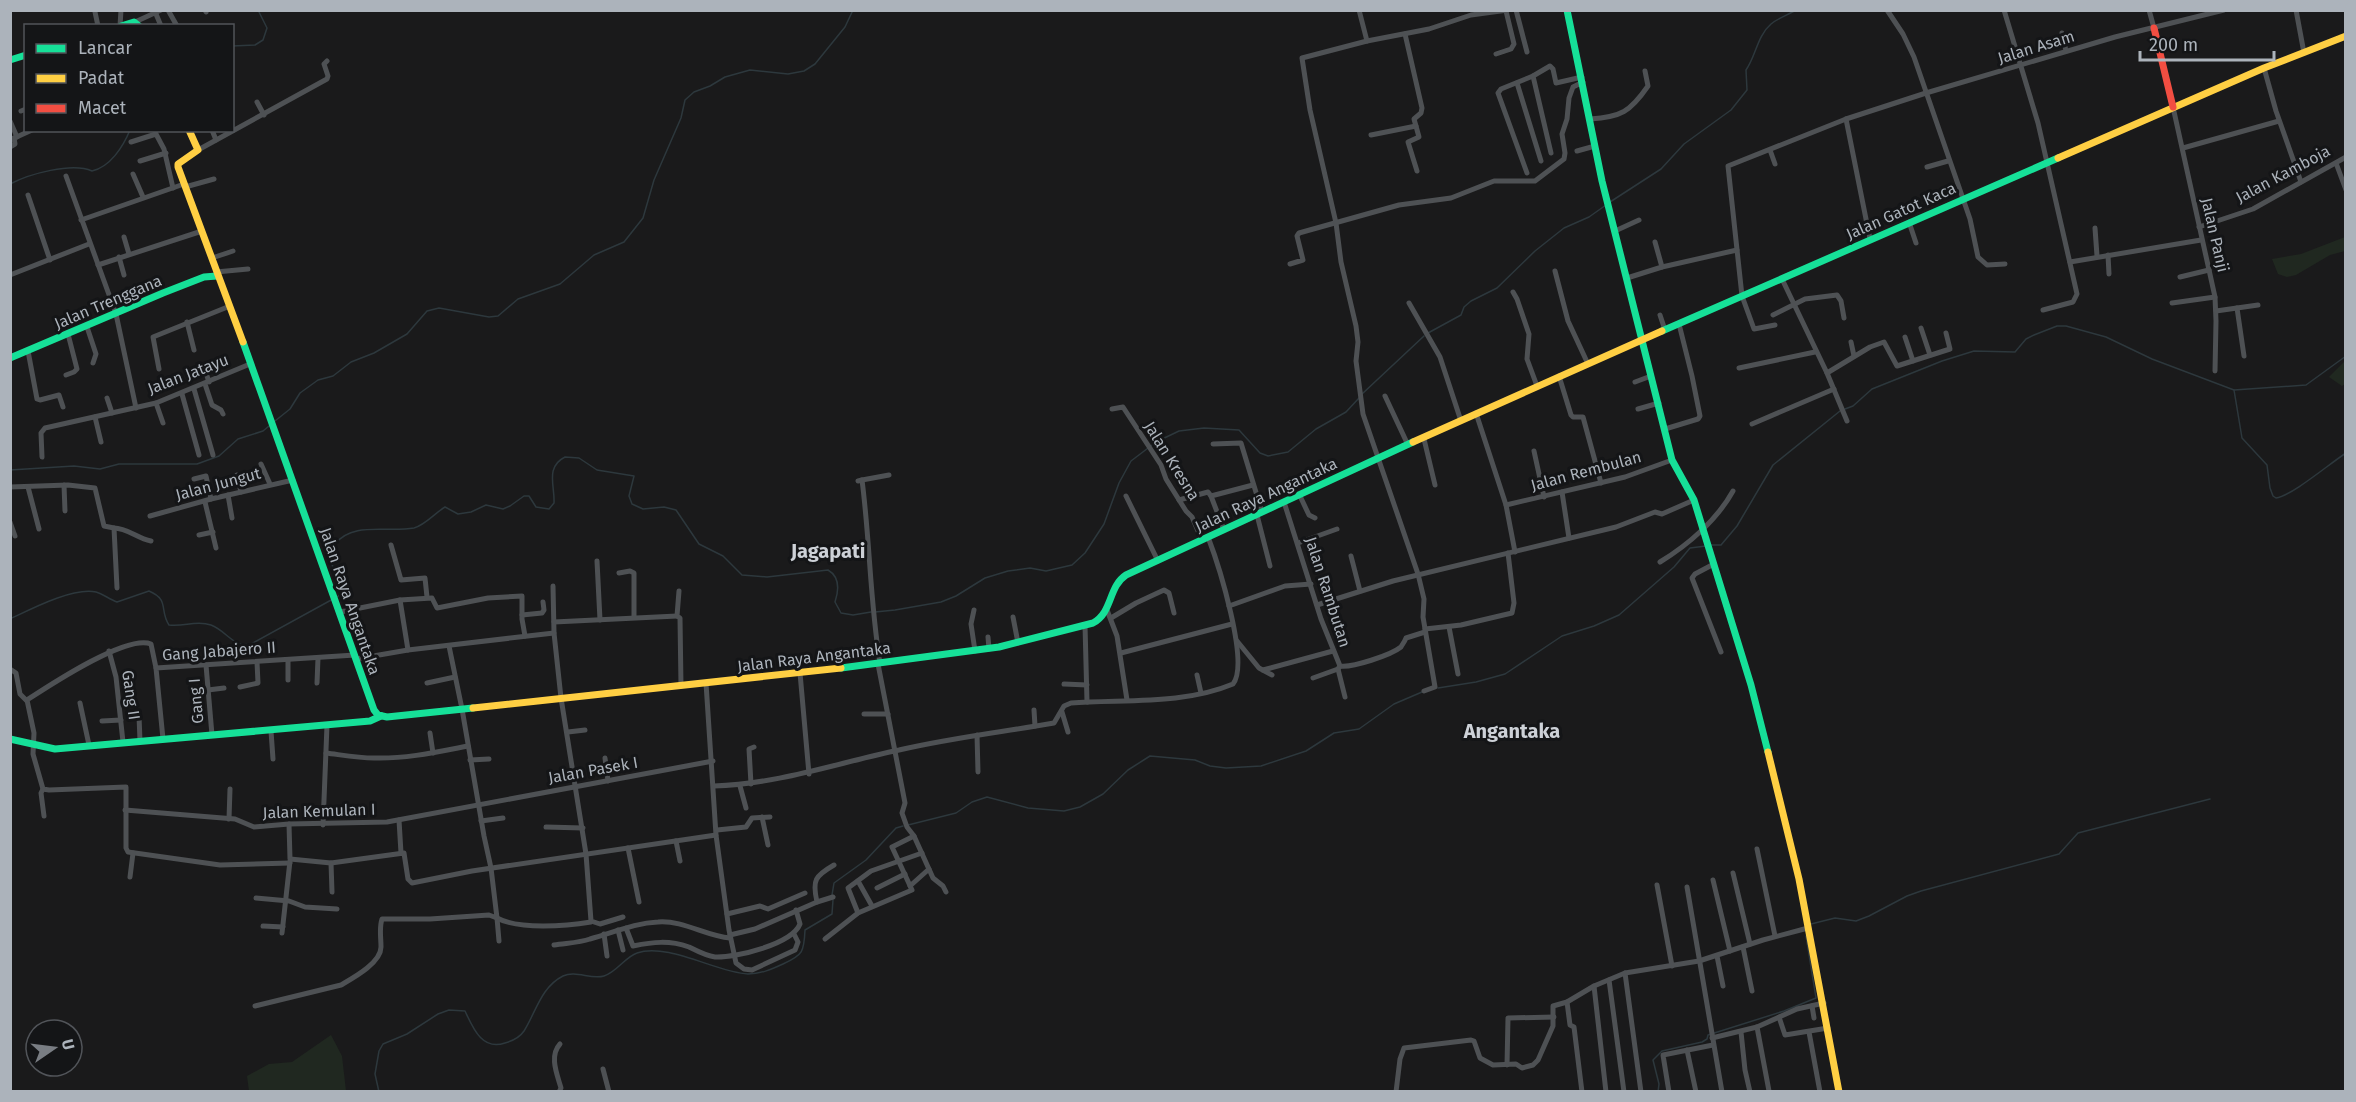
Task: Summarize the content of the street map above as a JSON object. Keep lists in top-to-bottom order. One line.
{"streets":{"main road":["Jalan Gatot Kaca","Jalan Trenggana","Jalan Raya Angantaka"],"street":["Jalan Asam","Jalan Kamboja","Jalan Panji","Jalan Jatayu","Jalan Kresna","Jalan Rembulan","Jalan Jungut","Jalan Rambutan","Gang Jabajero II","Gang II","Gang I","Jalan Pasek I","Jalan Kemulan I"]},"crossings":[["Jalan Kamboja","Jalan Panji"],["Jalan Gatot Kaca","Jalan Panji"],["Jalan Gatot Kaca","Jalan Raya Angantaka"],["Jalan Trenggana","Jalan Jatayu"],["Jalan Trenggana","Jalan Raya Angantaka"],["Jalan Jatayu","Jalan Raya Angantaka"],["Jalan Kresna","Jalan Raya Angantaka"],["Jalan Jungut","Jalan Raya Angantaka"],["Jalan Raya Angantaka","Jalan Rambutan"],["Jalan Raya Angantaka","Gang Jabajero II"],["Gang Jabajero II","Gang I"],["Jalan Pasek I","Jalan Kemulan I"]],"districts":["Jagapati","Angantaka"],"legend":["Lancar","Padat","Macet"],"scale_bar":"200 m","north":"right"}
